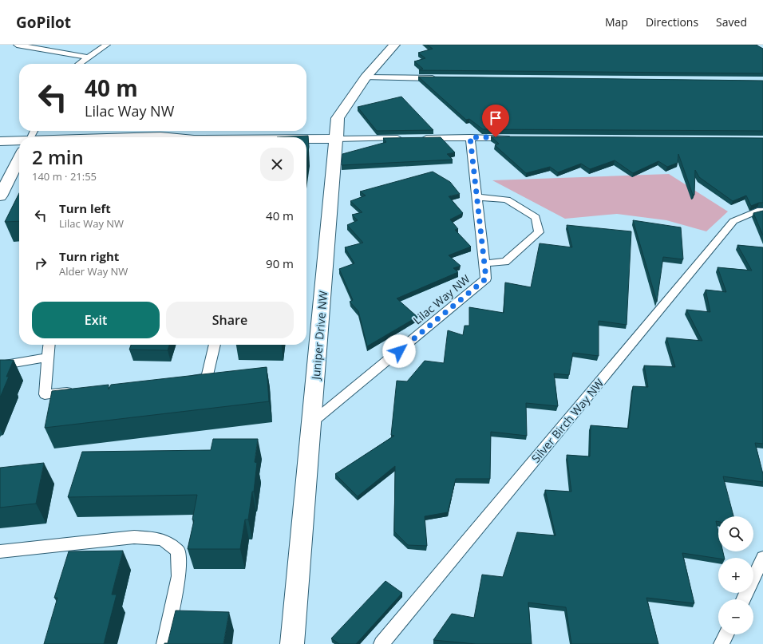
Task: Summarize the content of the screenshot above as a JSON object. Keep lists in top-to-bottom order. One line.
{"streets":{"street":["Juniper Drive NW"],"lane":["Lilac Way NW","Silver Birch Way NW"]},"crossings":[["Lilac Way NW","Juniper Drive NW"]],"page":{"header":"GoPilot","nav":["Map","Directions","Saved"],"turn":["40 m","Lilac Way NW"],"heading":["2 min","140 m · 21:55"],"list":[{"name":"Turn left","note":"Lilac Way NW","value":"40 m"},{"name":"Turn right","note":"Alder Way NW","value":"90 m"}],"buttons":["Exit","Share"],"map_buttons":["+","−"]}}
